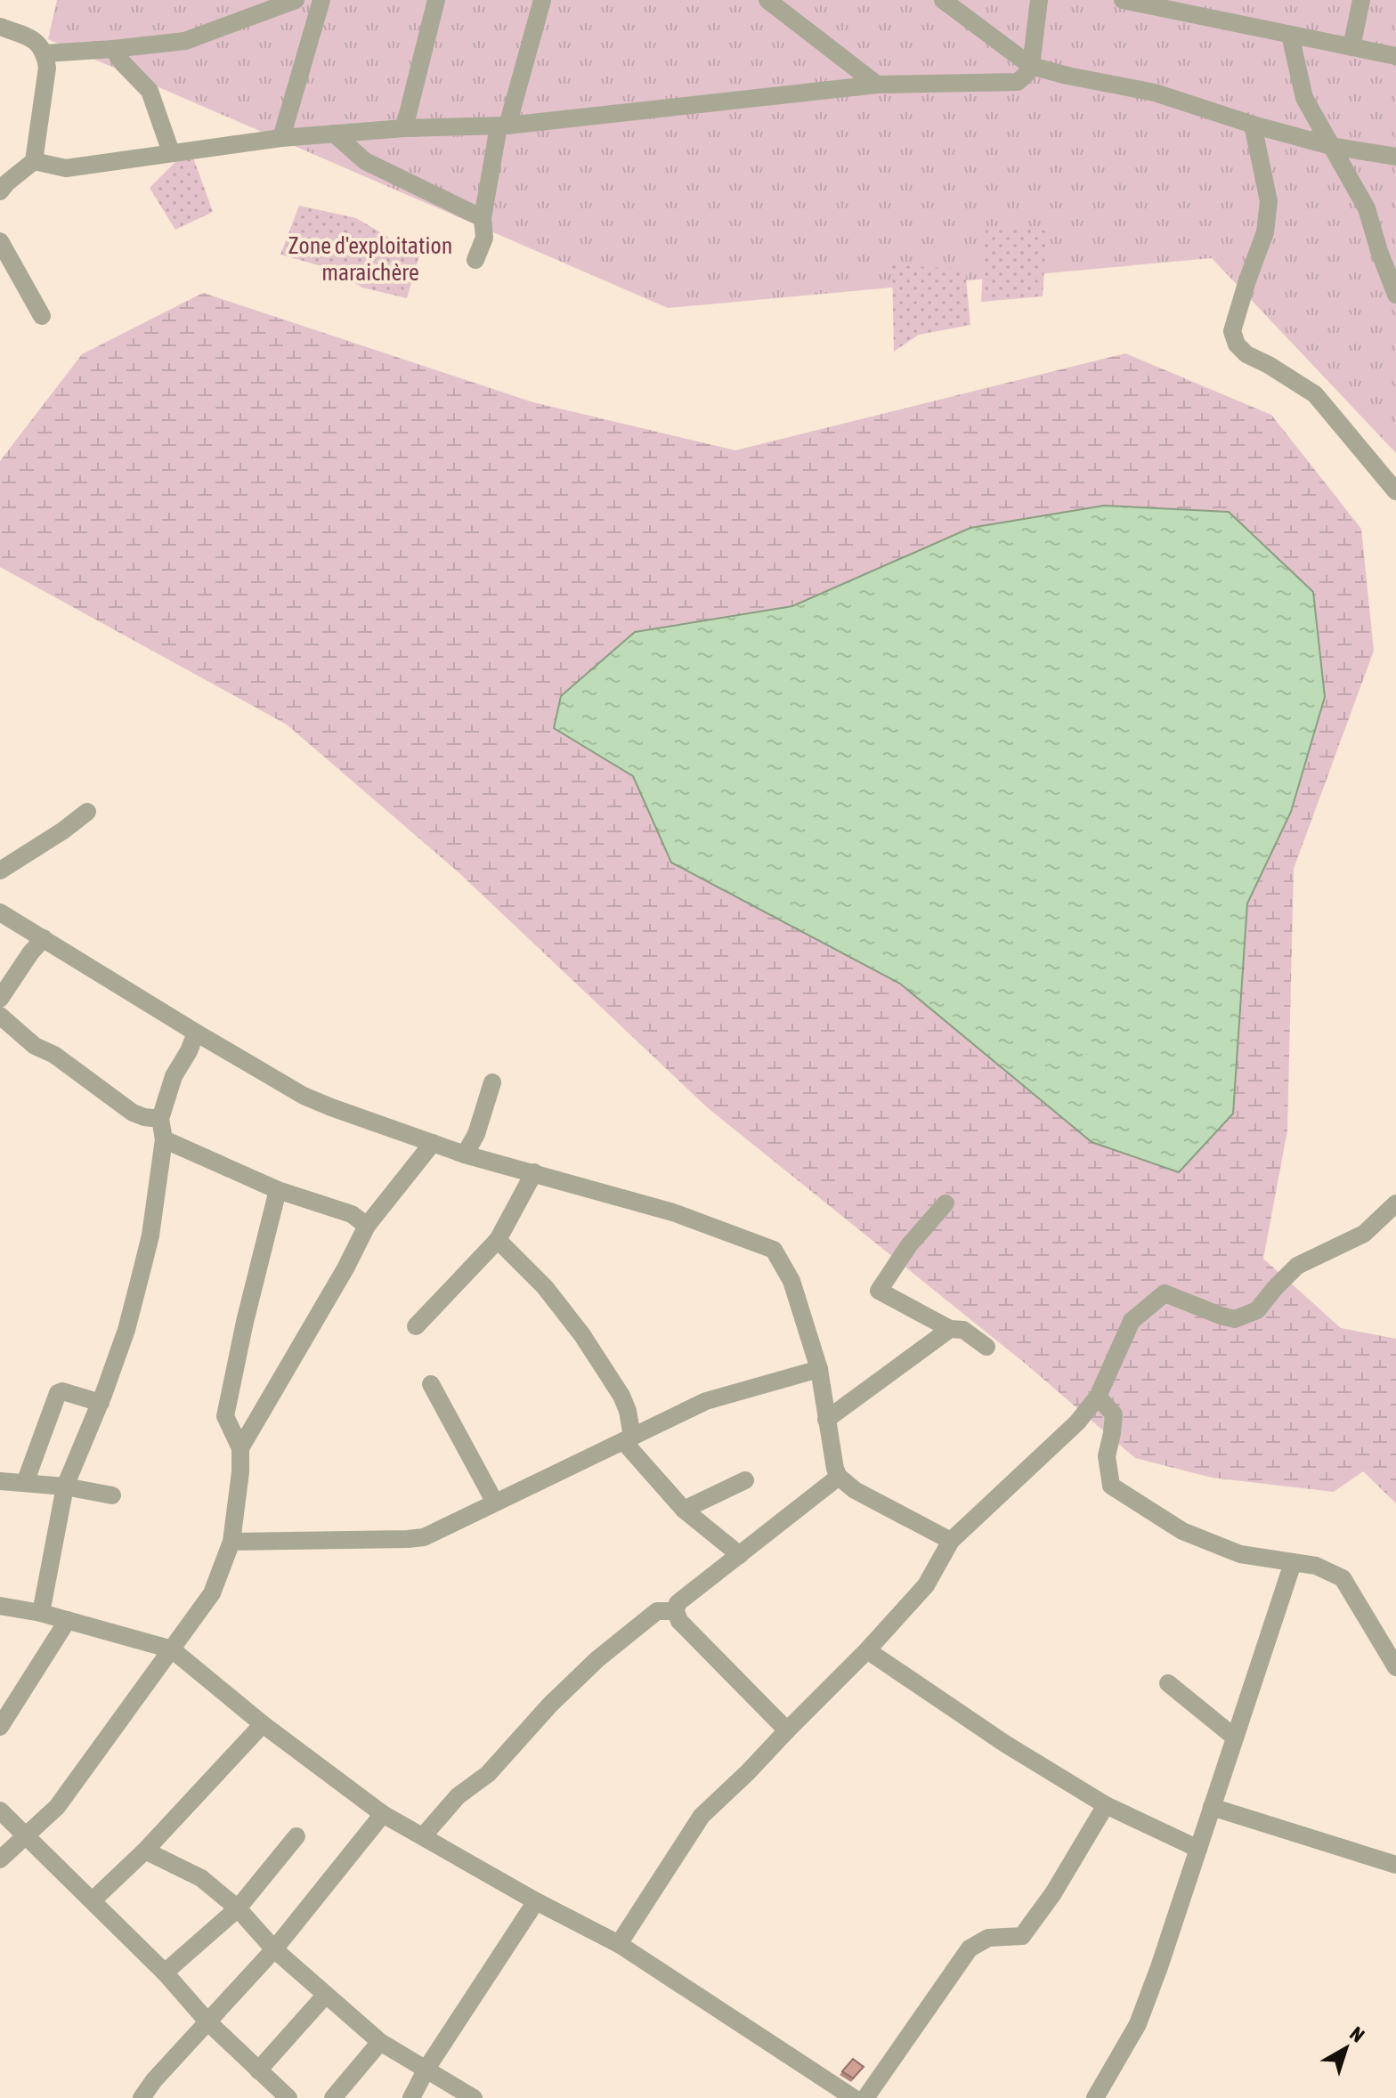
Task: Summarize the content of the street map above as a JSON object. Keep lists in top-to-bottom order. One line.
{"parks":["Zone d'exploitation maraichère"],"north":"top right"}
